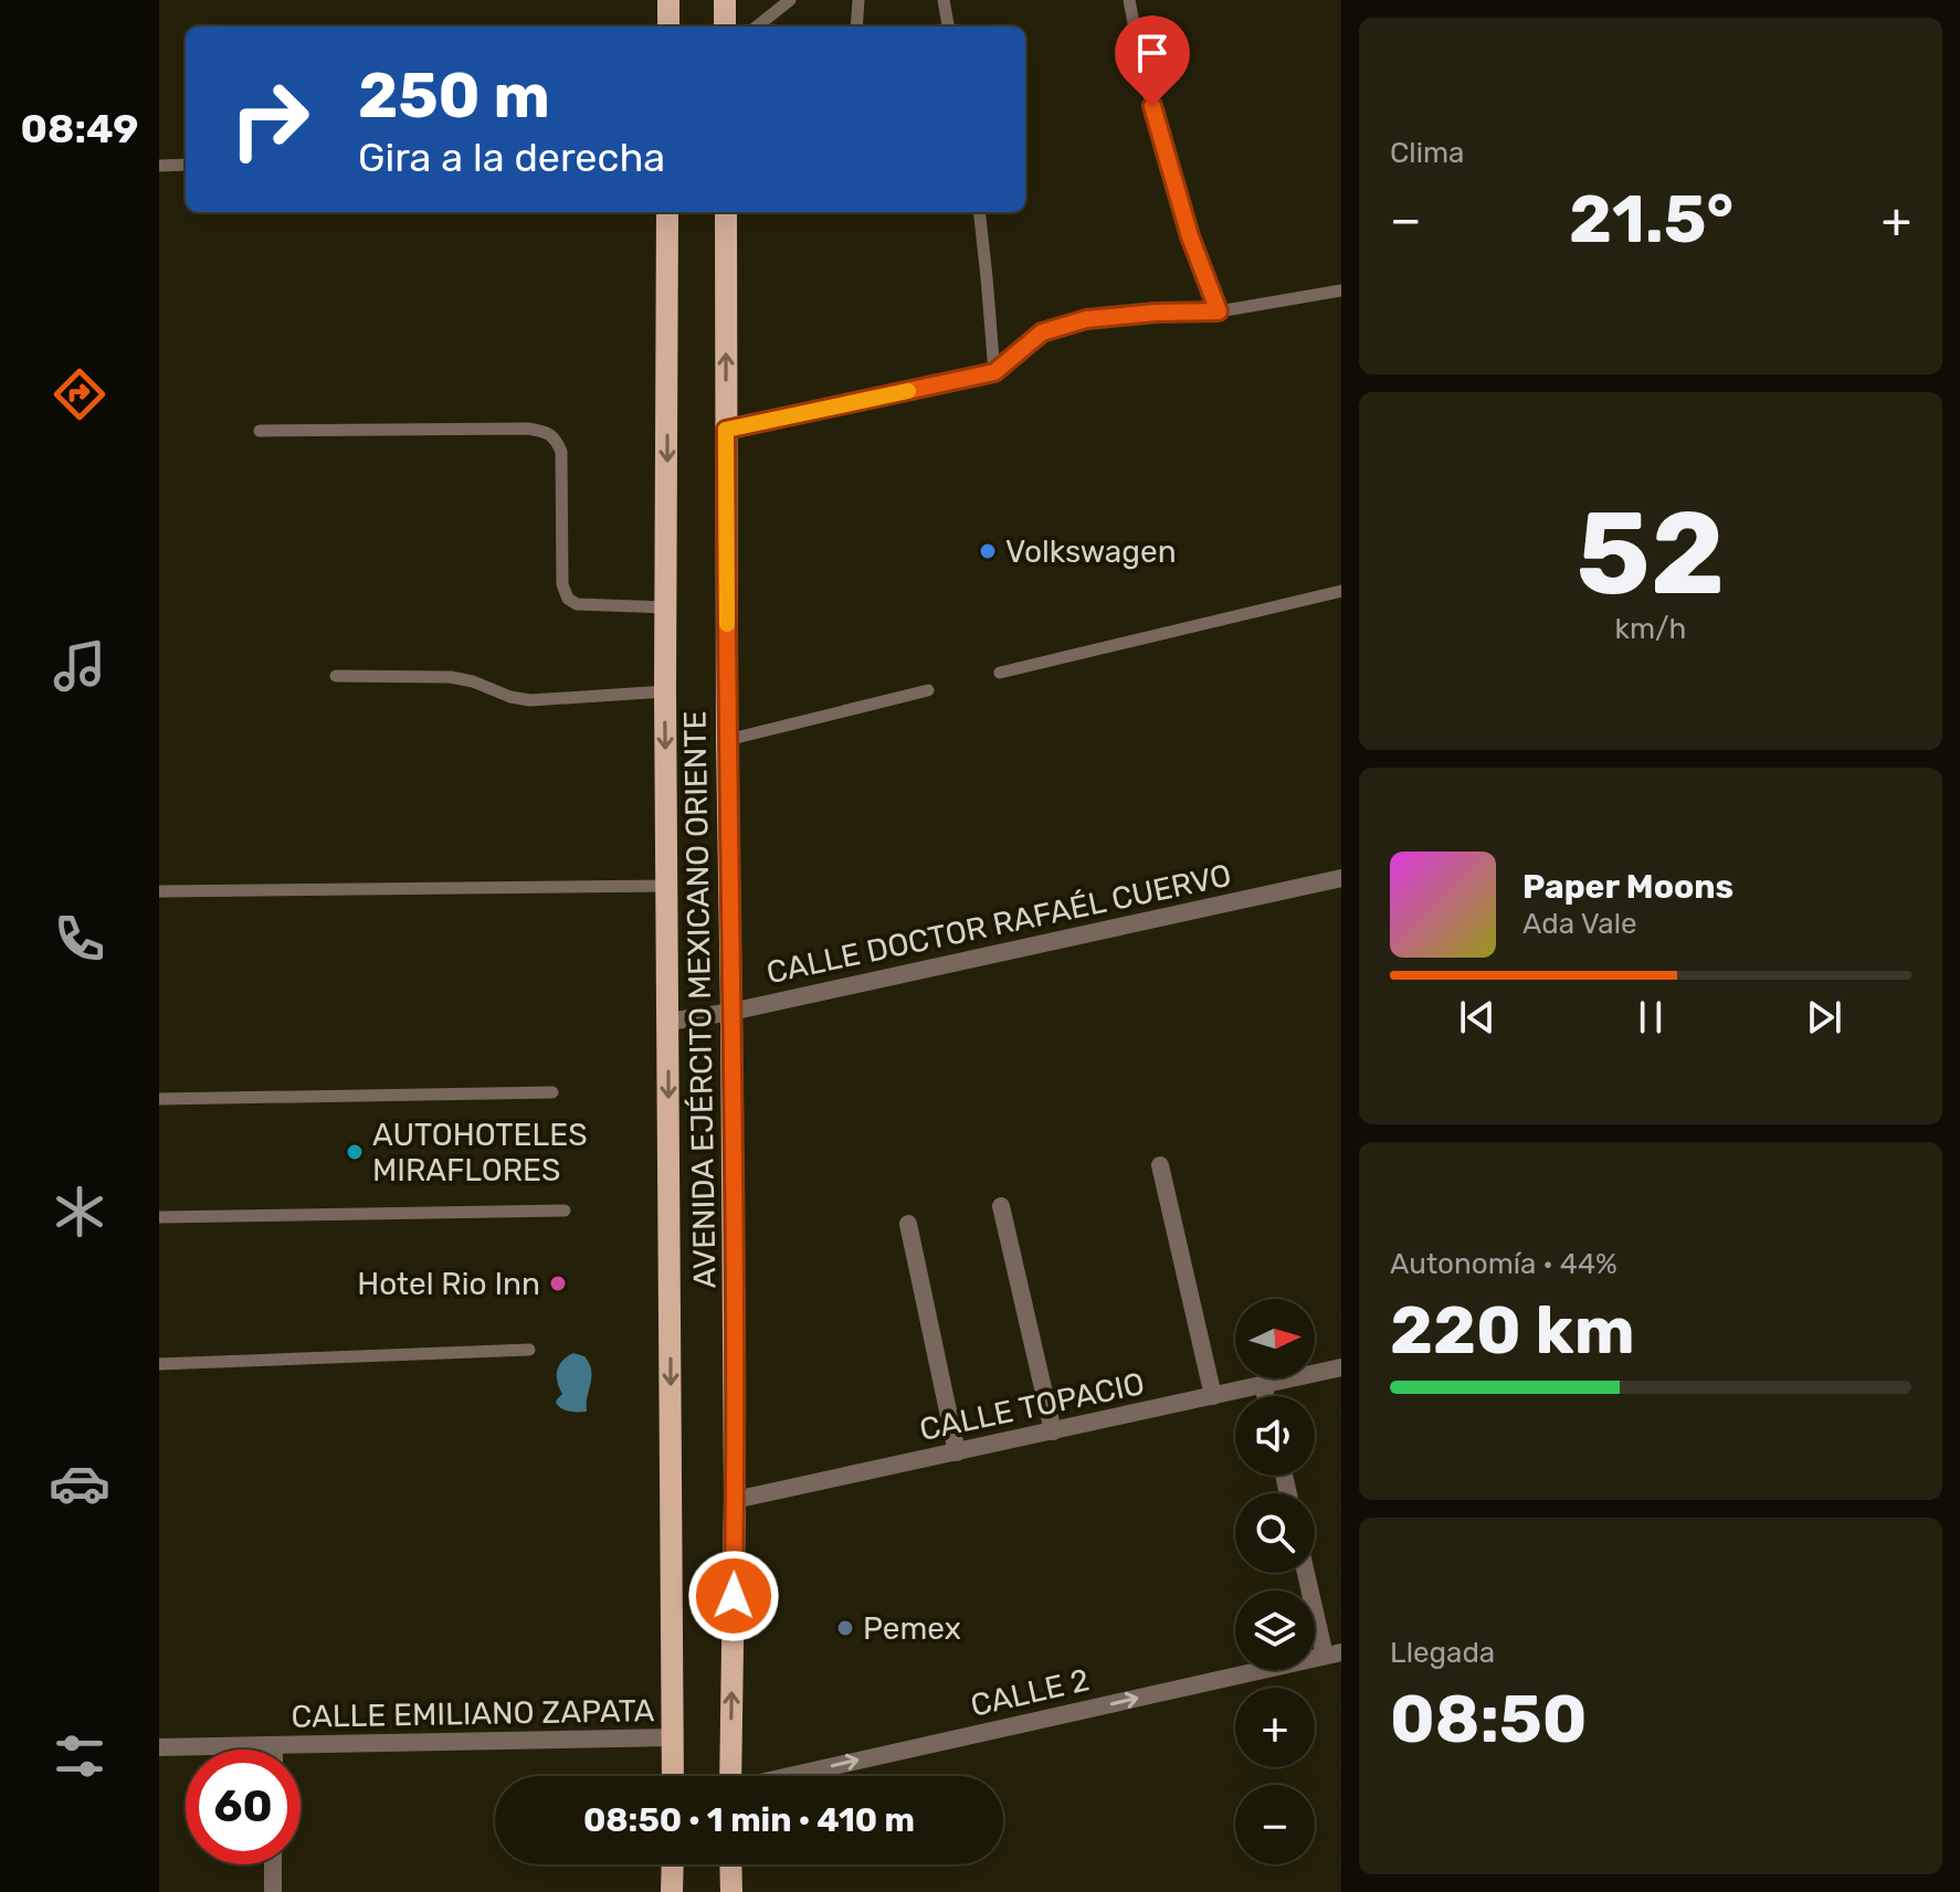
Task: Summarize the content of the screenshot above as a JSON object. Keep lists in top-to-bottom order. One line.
{"streets":{"main road":["AVENIDA EJÉRCITO MEXICANO ORIENTE"],"street":["CALLE DOCTOR RAFAÉL CUERVO","CALLE TOPACIO","CALLE 2","CALLE EMILIANO ZAPATA"]},"crossings":[["CALLE DOCTOR RAFAÉL CUERVO","AVENIDA EJÉRCITO MEXICANO ORIENTE"],["AVENIDA EJÉRCITO MEXICANO ORIENTE","CALLE TOPACIO"],["AVENIDA EJÉRCITO MEXICANO ORIENTE","CALLE EMILIANO ZAPATA"]],"one_way":["CALLE 2"],"places":["Volkswagen","AUTOHOTELES MIRAFLORES","Hotel Rio Inn","Pemex"],"north":"right","page":{"tabs":"08:49","tile":["Clima",["52","km/h"],["Autonomía · 44%","220 km"],["Llegada","08:50"]],"turn":["250 m","Gira a la derecha"],"heat":["−","21.5°","+"],"song":["Paper Moons","Ada Vale"],"map_buttons":["+","−"],"limit":"60","trip":"08:50 · 1 min · 410 m"}}
